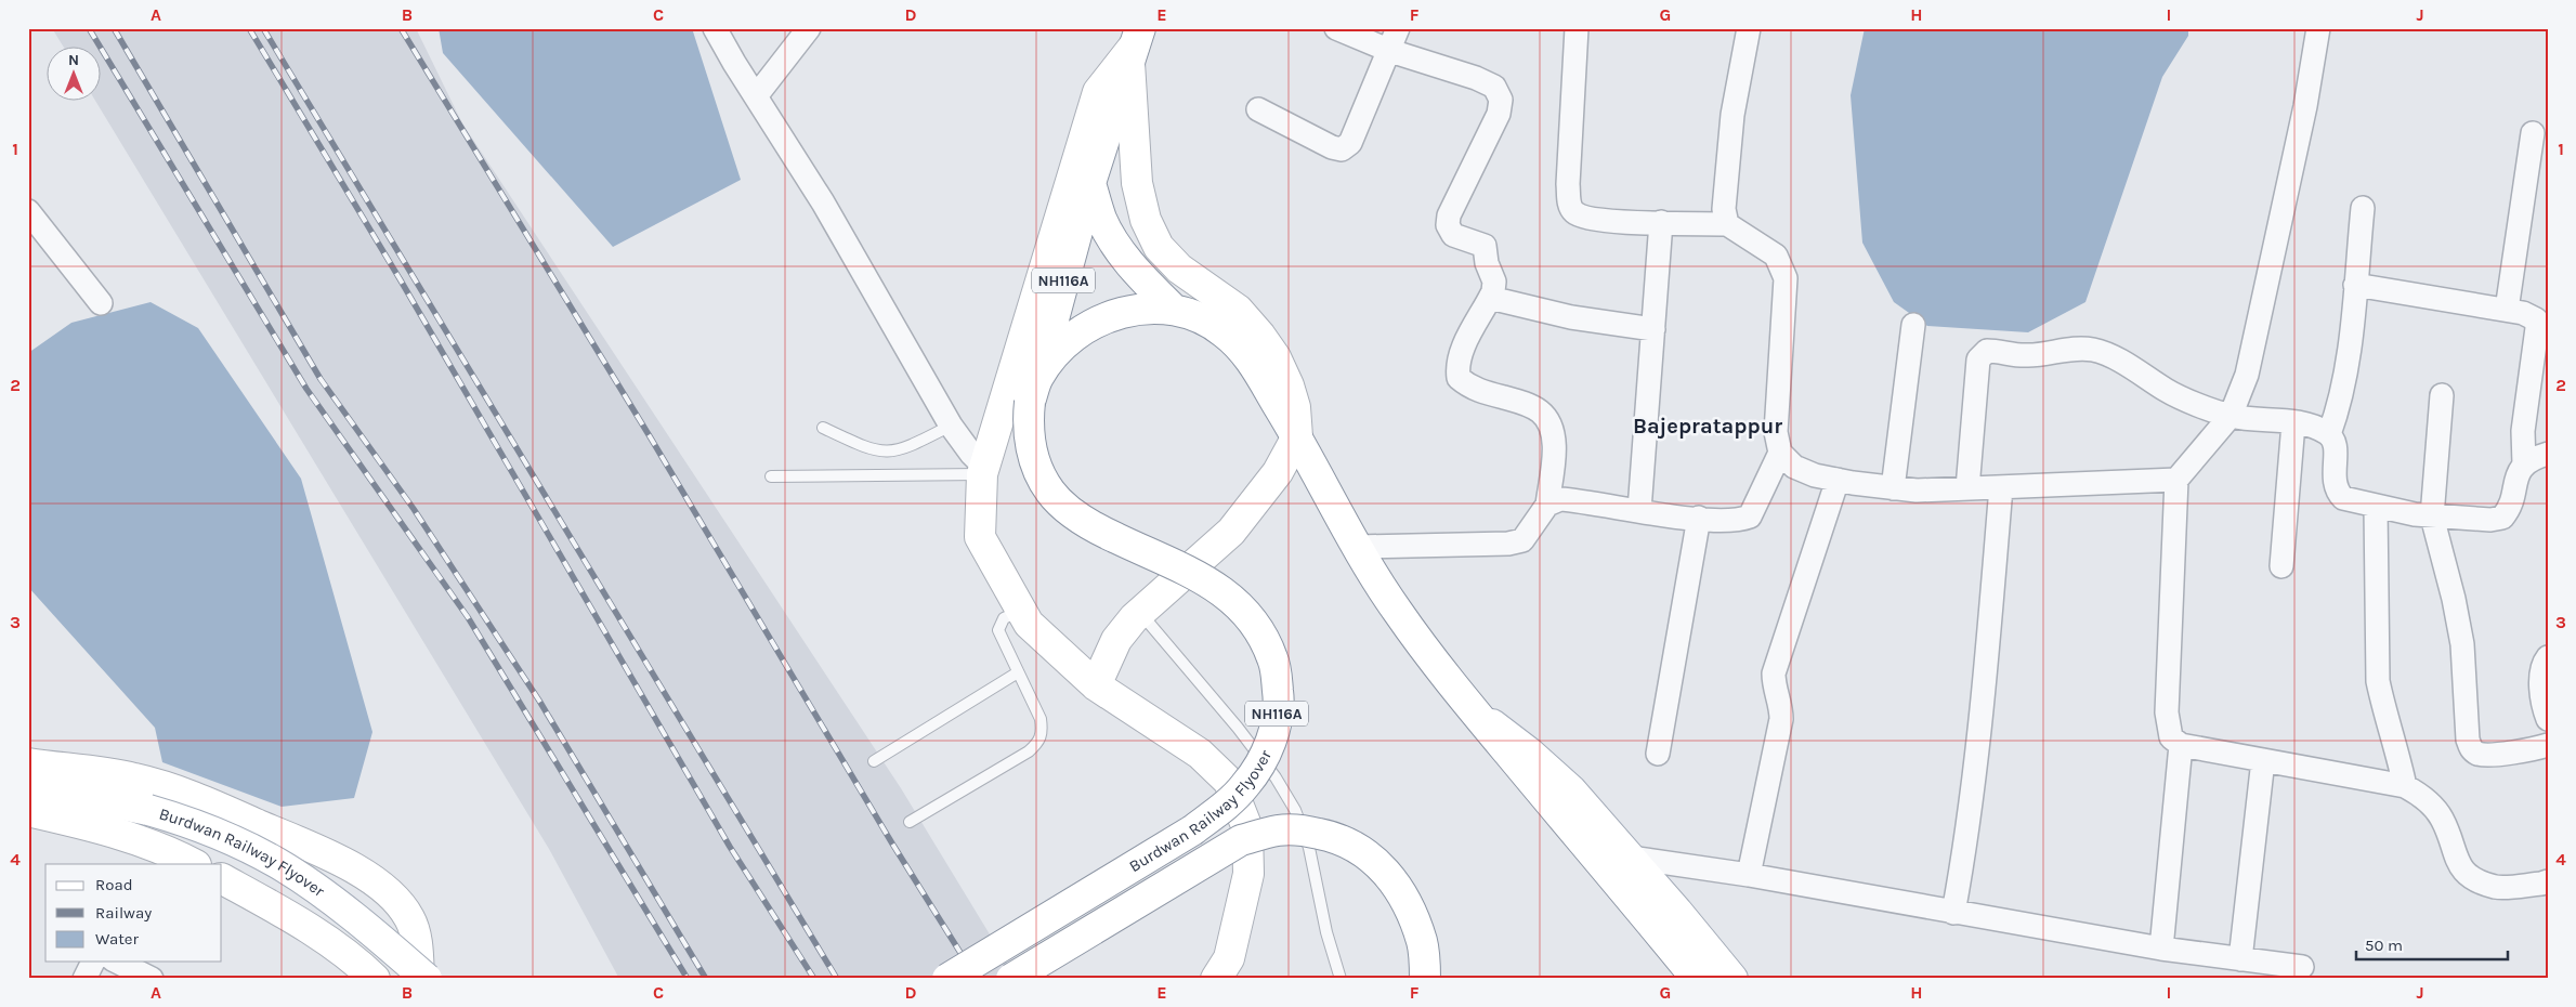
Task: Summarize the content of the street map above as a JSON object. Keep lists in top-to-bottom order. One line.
{"streets":{"main road":["NH116A","Burdwan Railway Flyover"]},"crossings":[["NH116A","Burdwan Railway Flyover"]],"districts":["Bajepratappur"],"legend":["Road","Railway","Water"],"scale_bar":"50 m","north":"top","grid":{"columns":["A","B","C","D","E","F","G","H","I","J"],"rows":["1","2","3","4"]}}
